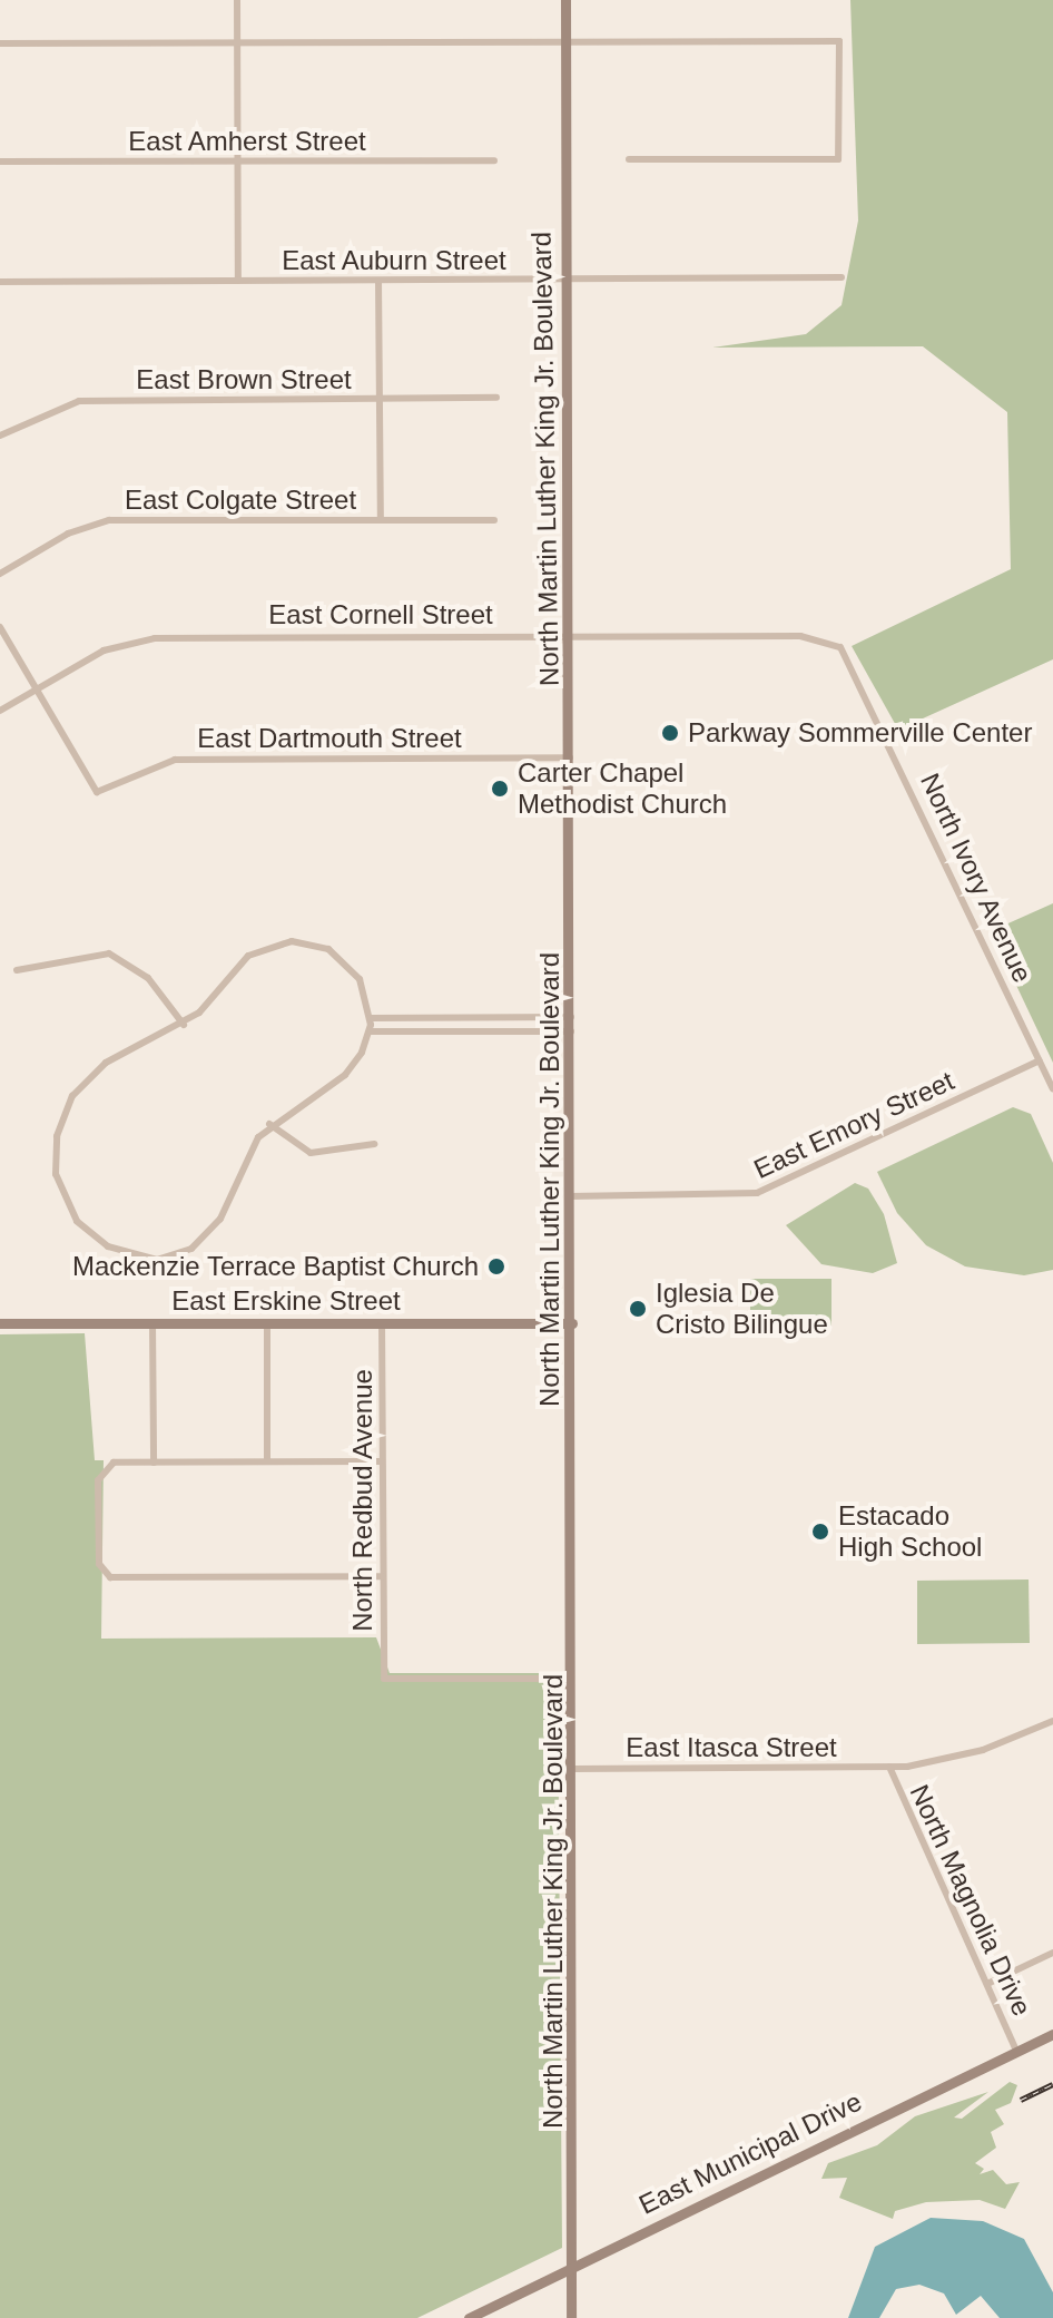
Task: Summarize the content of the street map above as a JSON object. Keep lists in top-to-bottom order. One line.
{"streets":{"main road":["North Martin Luther King Jr. Boulevard","East Erskine Street","East Municipal Drive"],"street":["East Amherst Street","East Auburn Street","East Brown Street","East Colgate Street","East Cornell Street","East Dartmouth Street","North Ivory Avenue","East Emory Street","North Redbud Avenue","East Itasca Street","North Magnolia Drive"]},"crossings":[["East Auburn Street","North Martin Luther King Jr. Boulevard"],["North Martin Luther King Jr. Boulevard","East Cornell Street"],["North Martin Luther King Jr. Boulevard","East Dartmouth Street"],["North Martin Luther King Jr. Boulevard","East Emory Street"],["North Martin Luther King Jr. Boulevard","East Erskine Street"],["North Martin Luther King Jr. Boulevard","North Redbud Avenue"],["North Martin Luther King Jr. Boulevard","East Itasca Street"],["North Martin Luther King Jr. Boulevard","East Municipal Drive"],["East Cornell Street","East Dartmouth Street"],["East Cornell Street","North Ivory Avenue"],["North Ivory Avenue","East Emory Street"],["East Erskine Street","North Redbud Avenue"],["East Itasca Street","North Magnolia Drive"],["North Magnolia Drive","East Municipal Drive"]],"places":["Parkway Sommerville Center","Carter Chapel Methodist Church","Mackenzie Terrace Baptist Church","Iglesia De Cristo Bilingue","Estacado High School"]}
